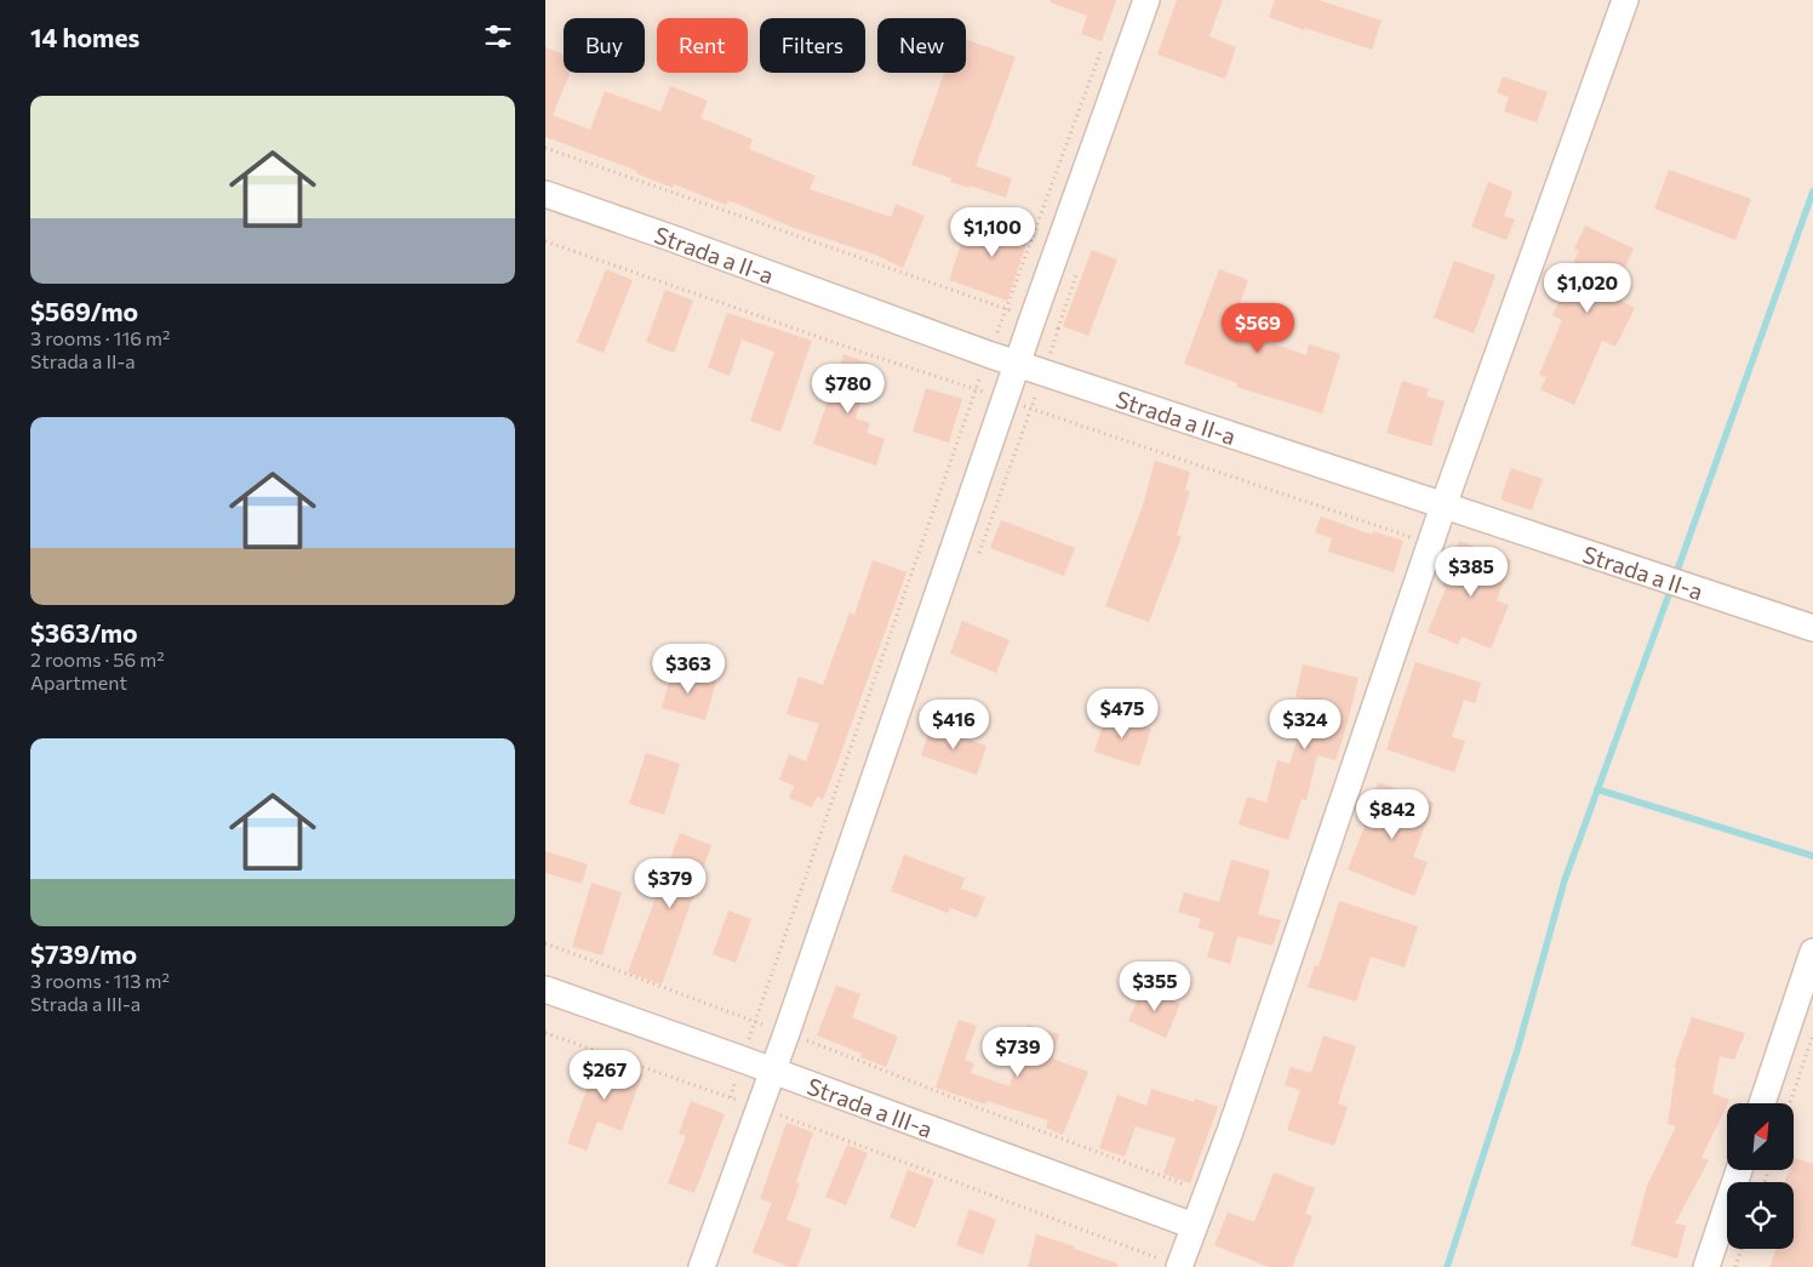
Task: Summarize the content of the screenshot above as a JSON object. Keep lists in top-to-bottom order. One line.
{"streets":{"street":["Strada a II-a","Strada a III-a"]},"north":"top right","page":{"heading":"14 homes","chip":["Buy","Rent","Filters","New"],"list":[{"name":"$569/mo","note":"3 rooms · 116 m² · Strada a II-a"},{"name":"$363/mo","note":"2 rooms · 56 m² · Apartment"},{"name":"$739/mo","note":"3 rooms · 113 m² · Strada a III-a"}],"price":["$1,100","$1,020","$569","$780","$385","$363","$475","$416","$324","$842","$379","$355","$739","$267"]}}
